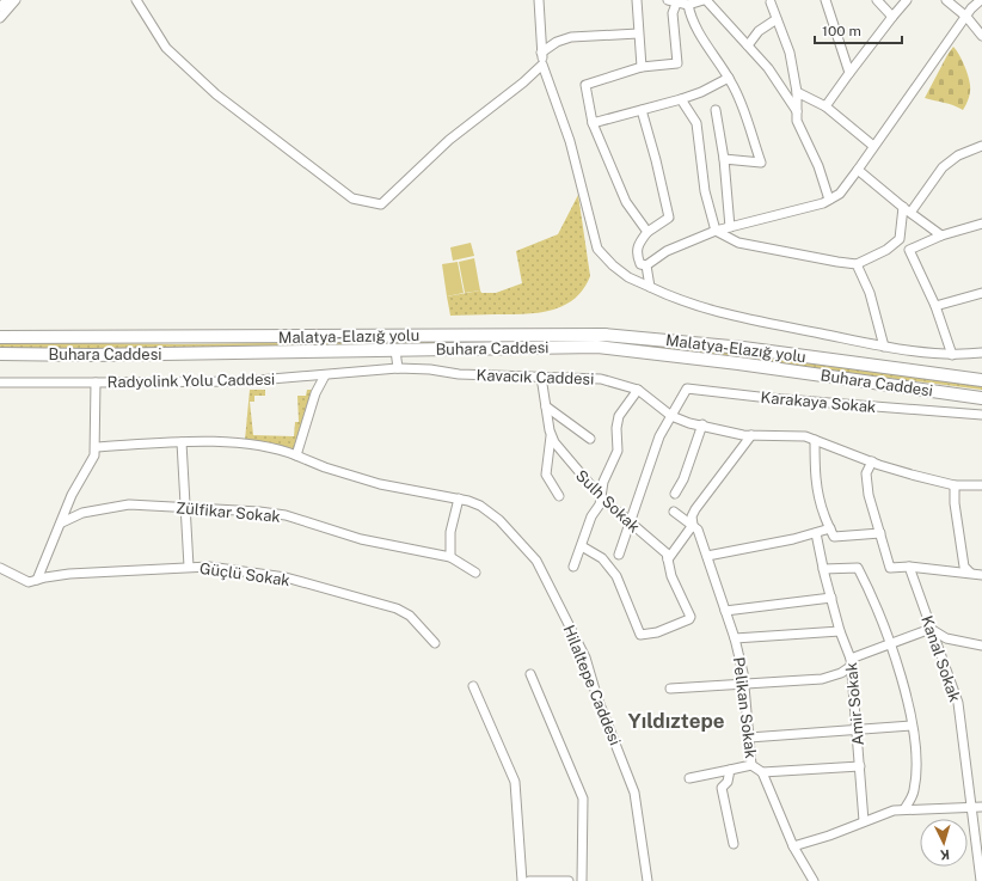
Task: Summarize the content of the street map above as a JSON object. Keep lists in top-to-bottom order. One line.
{"streets":{"highway":["Malatya-Elazığ yolu","Buhara Caddesi"],"street":["Kavacık Caddesi","Radyolink Yolu Caddesi","Karakaya Sokak","Sulh Sokak","Zülfikar Sokak","Güçlü Sokak","Kanal Sokak","Hilaltepe Caddesi","Amir Sokak","Pelikan Sokak"]},"crossings":[["Kavacık Caddesi","Radyolink Yolu Caddesi"],["Kavacık Caddesi","Karakaya Sokak"],["Kavacık Caddesi","Sulh Sokak"],["Radyolink Yolu Caddesi","Zülfikar Sokak"],["Radyolink Yolu Caddesi","Güçlü Sokak"],["Radyolink Yolu Caddesi","Hilaltepe Caddesi"]],"districts":["Yıldıztepe"],"scale_bar":"100 m","north":"bottom"}
